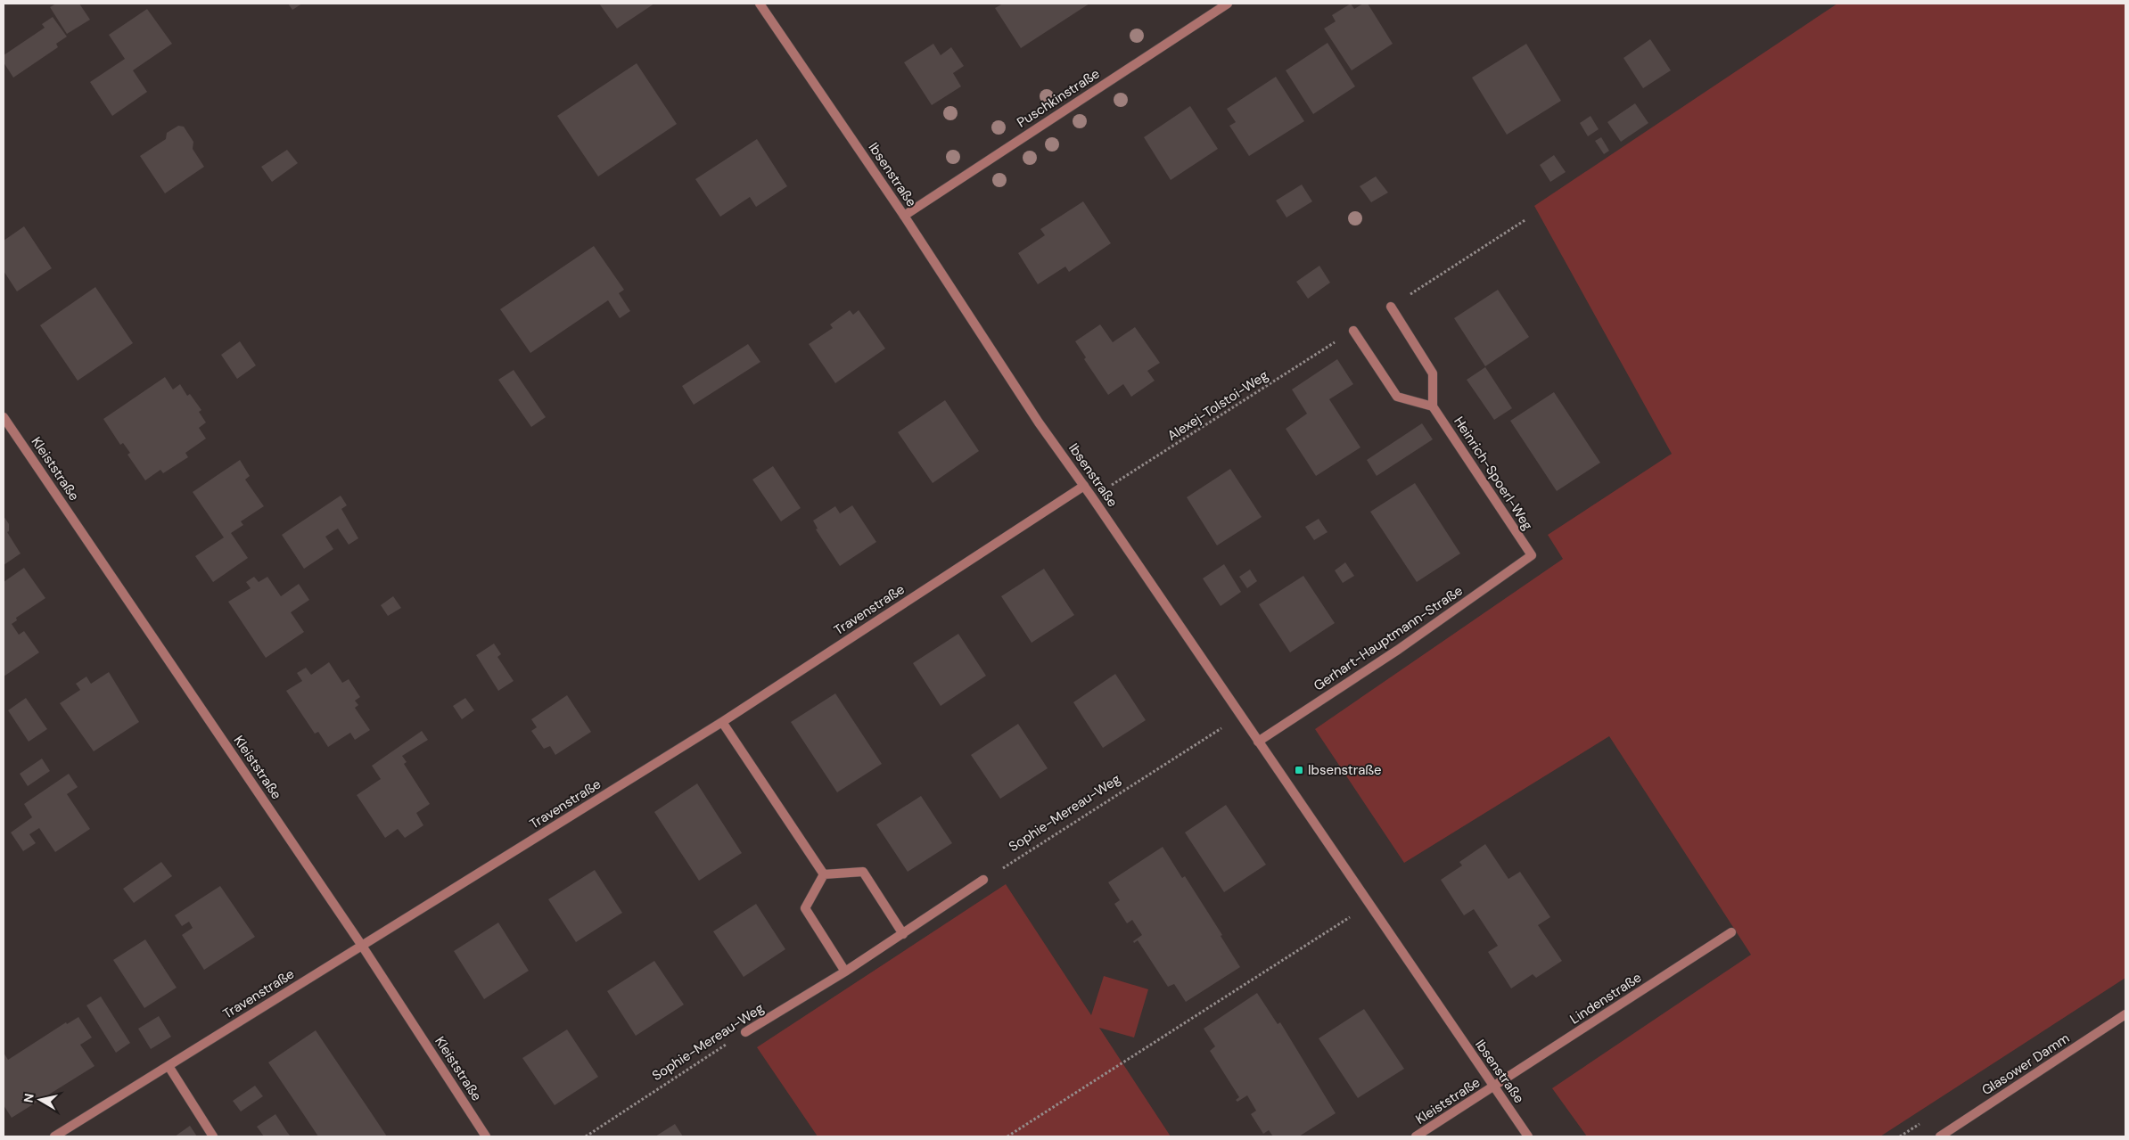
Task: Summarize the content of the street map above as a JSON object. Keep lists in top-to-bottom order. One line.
{"streets":{"street":["Puschkinstraße","Ibsenstraße","Kleiststraße","Heinrich-Spoerl-Weg","Travenstraße","Gerhart-Hauptmann-Straße","Sophie-Mereau-Weg","Lindenstraße","Glasower Damm"],"path":["Alexej-Tolstoi-Weg"]},"crossings":[["Puschkinstraße","Ibsenstraße"],["Ibsenstraße","Alexej-Tolstoi-Weg"],["Ibsenstraße","Kleiststraße"],["Ibsenstraße","Travenstraße"],["Ibsenstraße","Gerhart-Hauptmann-Straße"],["Ibsenstraße","Sophie-Mereau-Weg"],["Ibsenstraße","Lindenstraße"],["Kleiststraße","Travenstraße"],["Kleiststraße","Lindenstraße"],["Heinrich-Spoerl-Weg","Gerhart-Hauptmann-Straße"]],"places":{"transit":["Ibsenstraße"]},"north":"left"}
